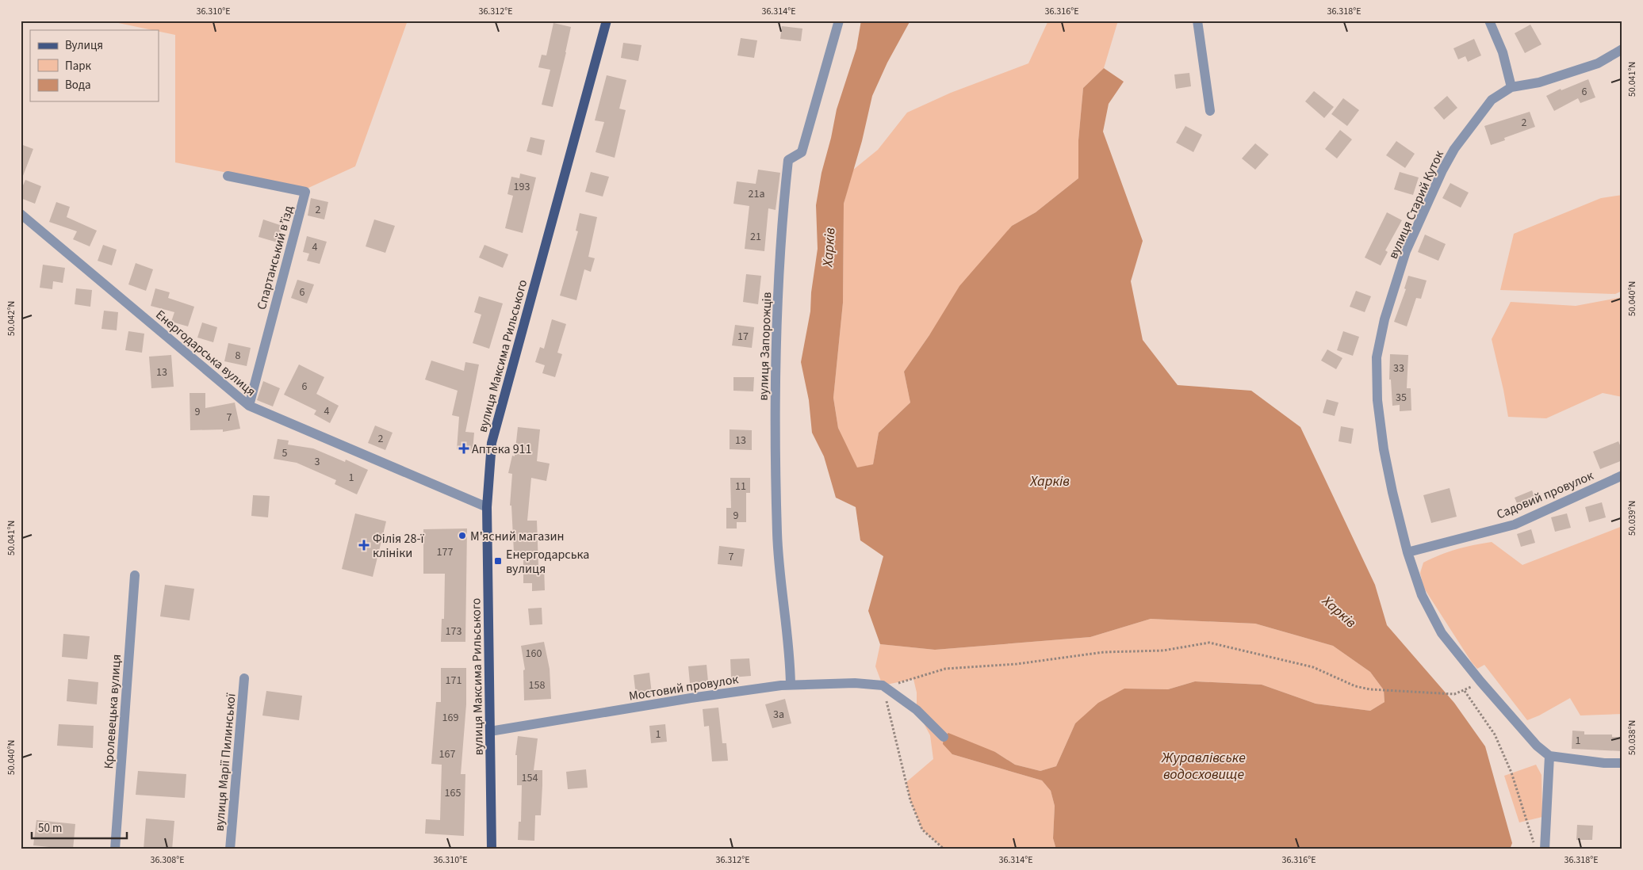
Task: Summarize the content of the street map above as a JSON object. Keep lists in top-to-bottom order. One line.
{"streets":{"main road":["вулиця Максима Рильського"],"street":["вулиця Старий Куток","Спартанський в’їзд","вулиця Запорожців","Енергодарська вулиця","Садовий провулок","Мостовий провулок","Кролевецька вулиця","вулиця Марії Пилинської"]},"crossings":[["вулиця Старий Куток","Садовий провулок"],["Спартанський в’їзд","Енергодарська вулиця"],["вулиця Запорожців","Мостовий провулок"],["Енергодарська вулиця","вулиця Максима Рильського"],["вулиця Максима Рильського","Мостовий провулок"]],"water":["Харків","Журавлівське водосховище"],"places":{"health":["Аптека 911","Філія 28-ї клініки"],"other":["М'ясний магазин"],"transit":["Енергодарська вулиця"]},"house_numbers":["6","2","193","21а","2","21","4","6","17","8","33","13","6","35","4","9","7","2","13","5","3","1","11","9","177","7","173","160","171","158","3а","169","1","1","167","154","165"],"legend":["Вулиця","Парк","Вода"],"scale_bar":"50 m","coordinates":["36.310°E","36.312°E","36.314°E","36.316°E","36.318°E","50.041°N","50.040°N","50.042°N","50.039°N","50.038°N","36.308°E"]}
